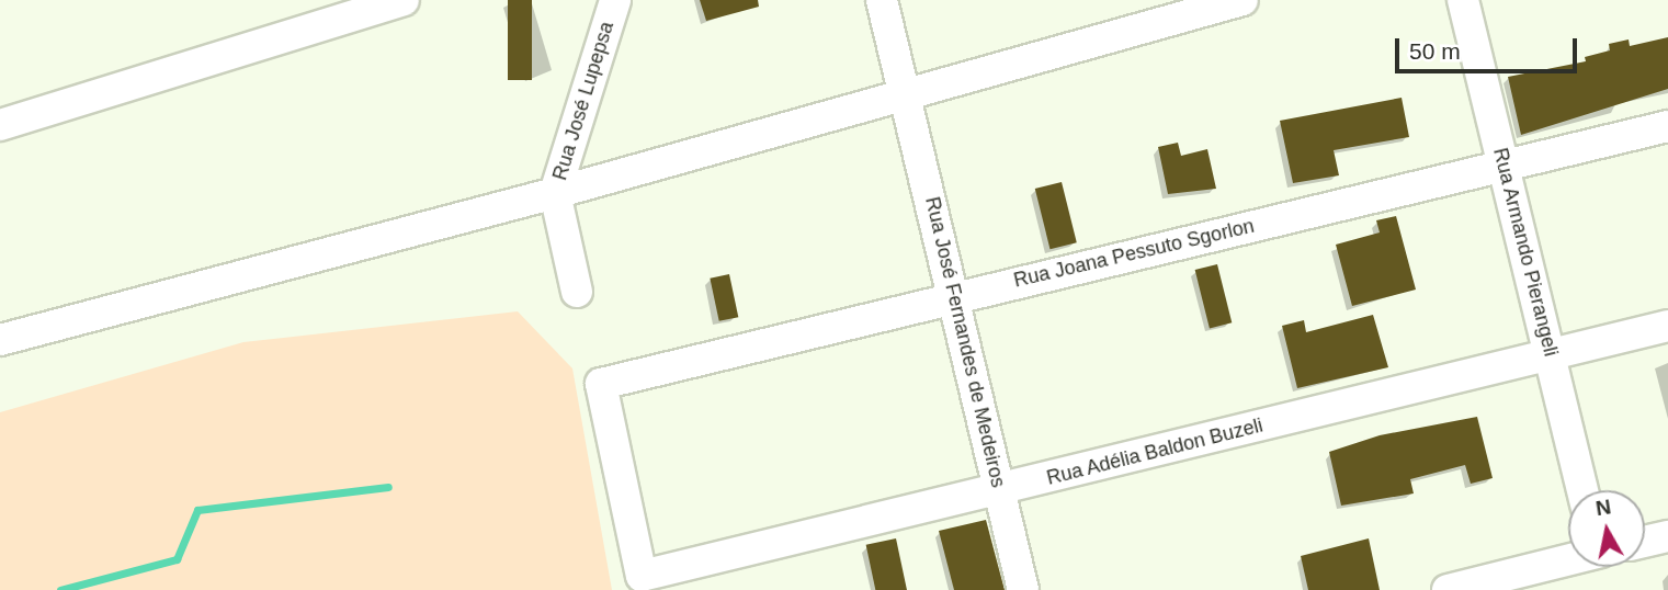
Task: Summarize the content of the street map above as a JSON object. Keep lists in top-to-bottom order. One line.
{"streets":{"street":["Rua José Lupepsa","Rua Armando Pierangeli","Rua Joana Pessuto Sgorlon","Rua José Fernandes de Medeiros","Rua Adélia Baldon Buzeli"]},"crossings":[["Rua Armando Pierangeli","Rua Joana Pessuto Sgorlon"],["Rua Armando Pierangeli","Rua Adélia Baldon Buzeli"],["Rua Joana Pessuto Sgorlon","Rua José Fernandes de Medeiros"],["Rua Joana Pessuto Sgorlon","Rua Adélia Baldon Buzeli"],["Rua José Fernandes de Medeiros","Rua Adélia Baldon Buzeli"]],"scale_bar":"50 m","north":"top"}
